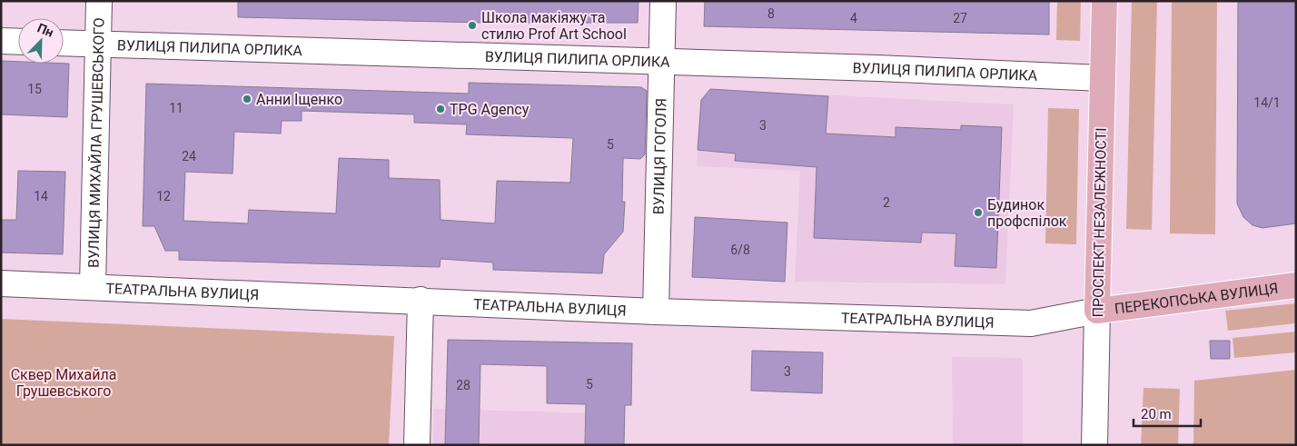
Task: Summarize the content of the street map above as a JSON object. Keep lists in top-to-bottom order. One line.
{"streets":{"main road":["ПРОСПЕКТ НЕЗАЛЕЖНОСТІ","ПЕРЕКОПСЬКА ВУЛИЦЯ"],"street":["ВУЛИЦЯ ПИЛИПА ОРЛИКА","ВУЛИЦЯ МИХАЙЛА ГРУШЕВСЬКОГО","ВУЛИЦЯ ГОГОЛЯ","ТЕАТРАЛЬНА ВУЛИЦЯ"]},"crossings":[["ВУЛИЦЯ ПИЛИПА ОРЛИКА","ВУЛИЦЯ МИХАЙЛА ГРУШЕВСЬКОГО"],["ВУЛИЦЯ ПИЛИПА ОРЛИКА","ВУЛИЦЯ ГОГОЛЯ"],["ВУЛИЦЯ ПИЛИПА ОРЛИКА","ПРОСПЕКТ НЕЗАЛЕЖНОСТІ"],["ВУЛИЦЯ МИХАЙЛА ГРУШЕВСЬКОГО","ТЕАТРАЛЬНА ВУЛИЦЯ"],["ВУЛИЦЯ ГОГОЛЯ","ТЕАТРАЛЬНА ВУЛИЦЯ"],["ПРОСПЕКТ НЕЗАЛЕЖНОСТІ","ТЕАТРАЛЬНА ВУЛИЦЯ"],["ПРОСПЕКТ НЕЗАЛЕЖНОСТІ","ПЕРЕКОПСЬКА ВУЛИЦЯ"],["ТЕАТРАЛЬНА ВУЛИЦЯ","ПЕРЕКОПСЬКА ВУЛИЦЯ"]],"parks":["Сквер Михайла Грушевського"],"places":["Школа макіяжу та стилю Prof Art School","Анни Іщенко","TPG Agency","Будинок профспілок"],"house_numbers":["8","4","27","15","14/1","11","3","5","24","14","12","2","6/8","3","5","28"],"scale_bar":"20 m","north":"top right"}
